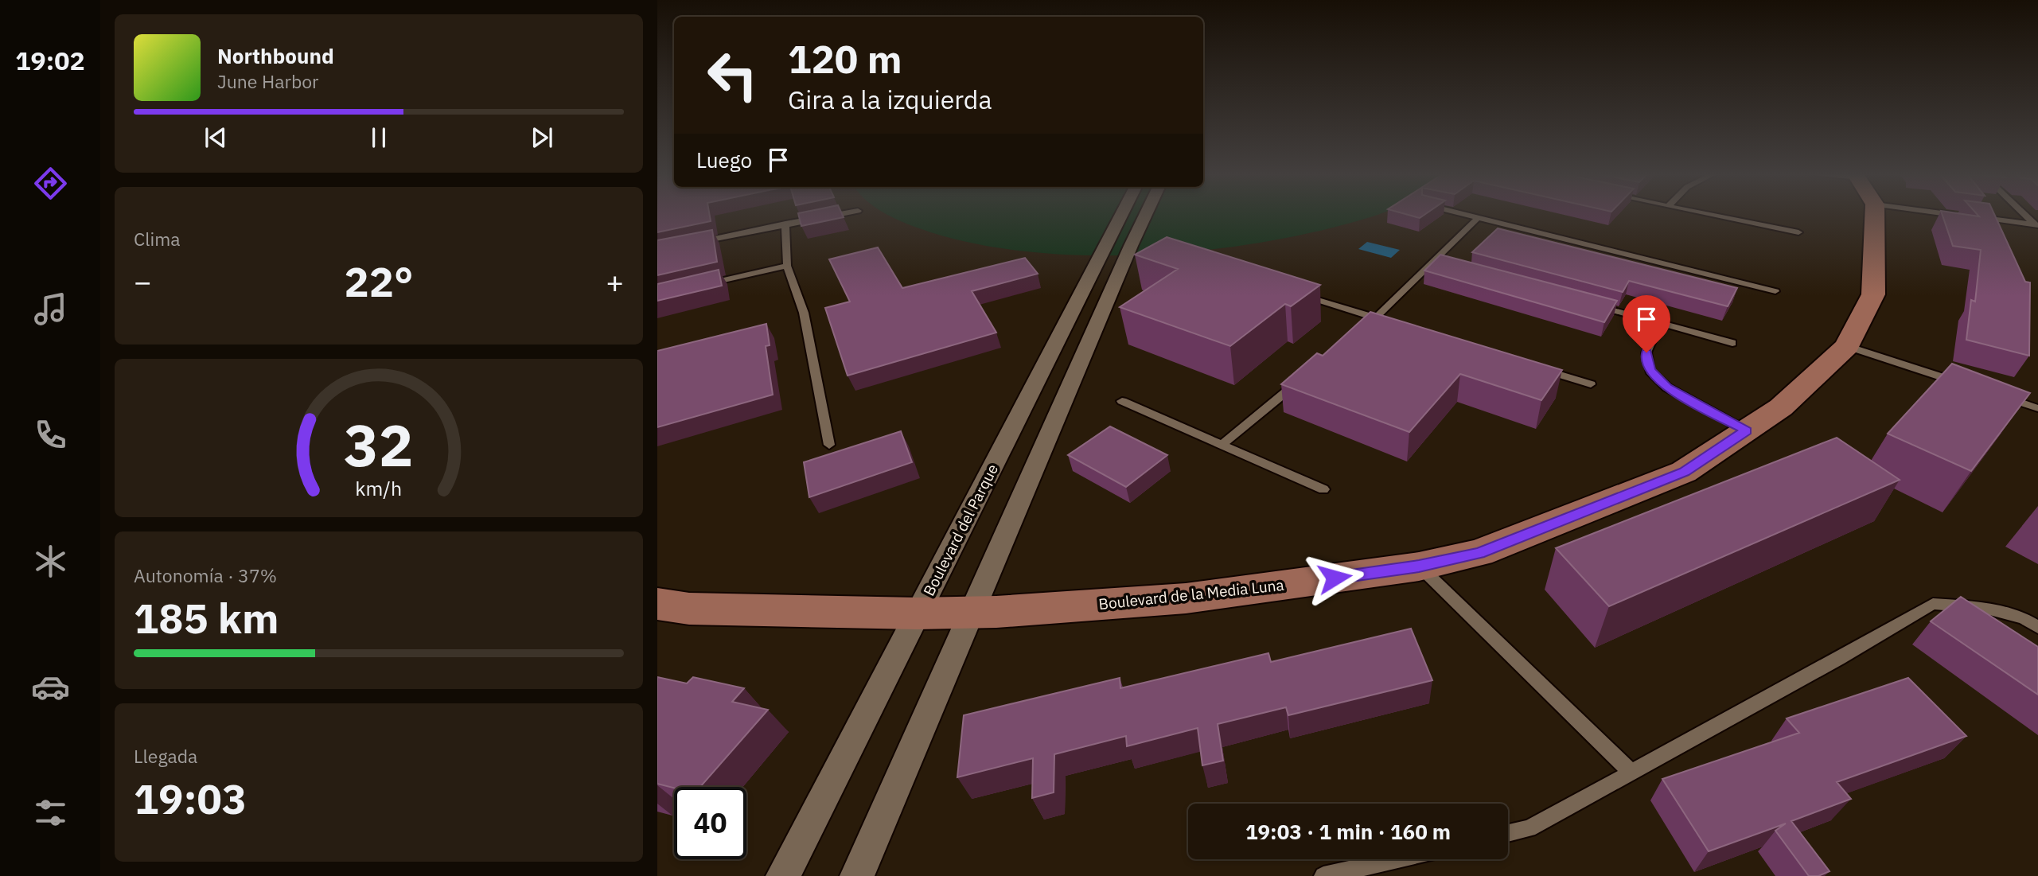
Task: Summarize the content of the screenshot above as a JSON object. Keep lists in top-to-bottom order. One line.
{"streets":{"street":["Boulevard del Parque","Boulevard de la Media Luna"]},"crossings":[["Boulevard del Parque","Boulevard de la Media Luna"]],"page":{"tabs":"19:02","turn":["120 m","Gira a la izquierda"],"song":["Northbound","June Harbor"],"then":"Luego","tile":["Clima",["Autonomía · 37%","185 km"],["Llegada","19:03"]],"heat":["−","22°","+"],"limit":"40","trip":"19:03 · 1 min · 160 m","gauge":["32","km/h"]}}
